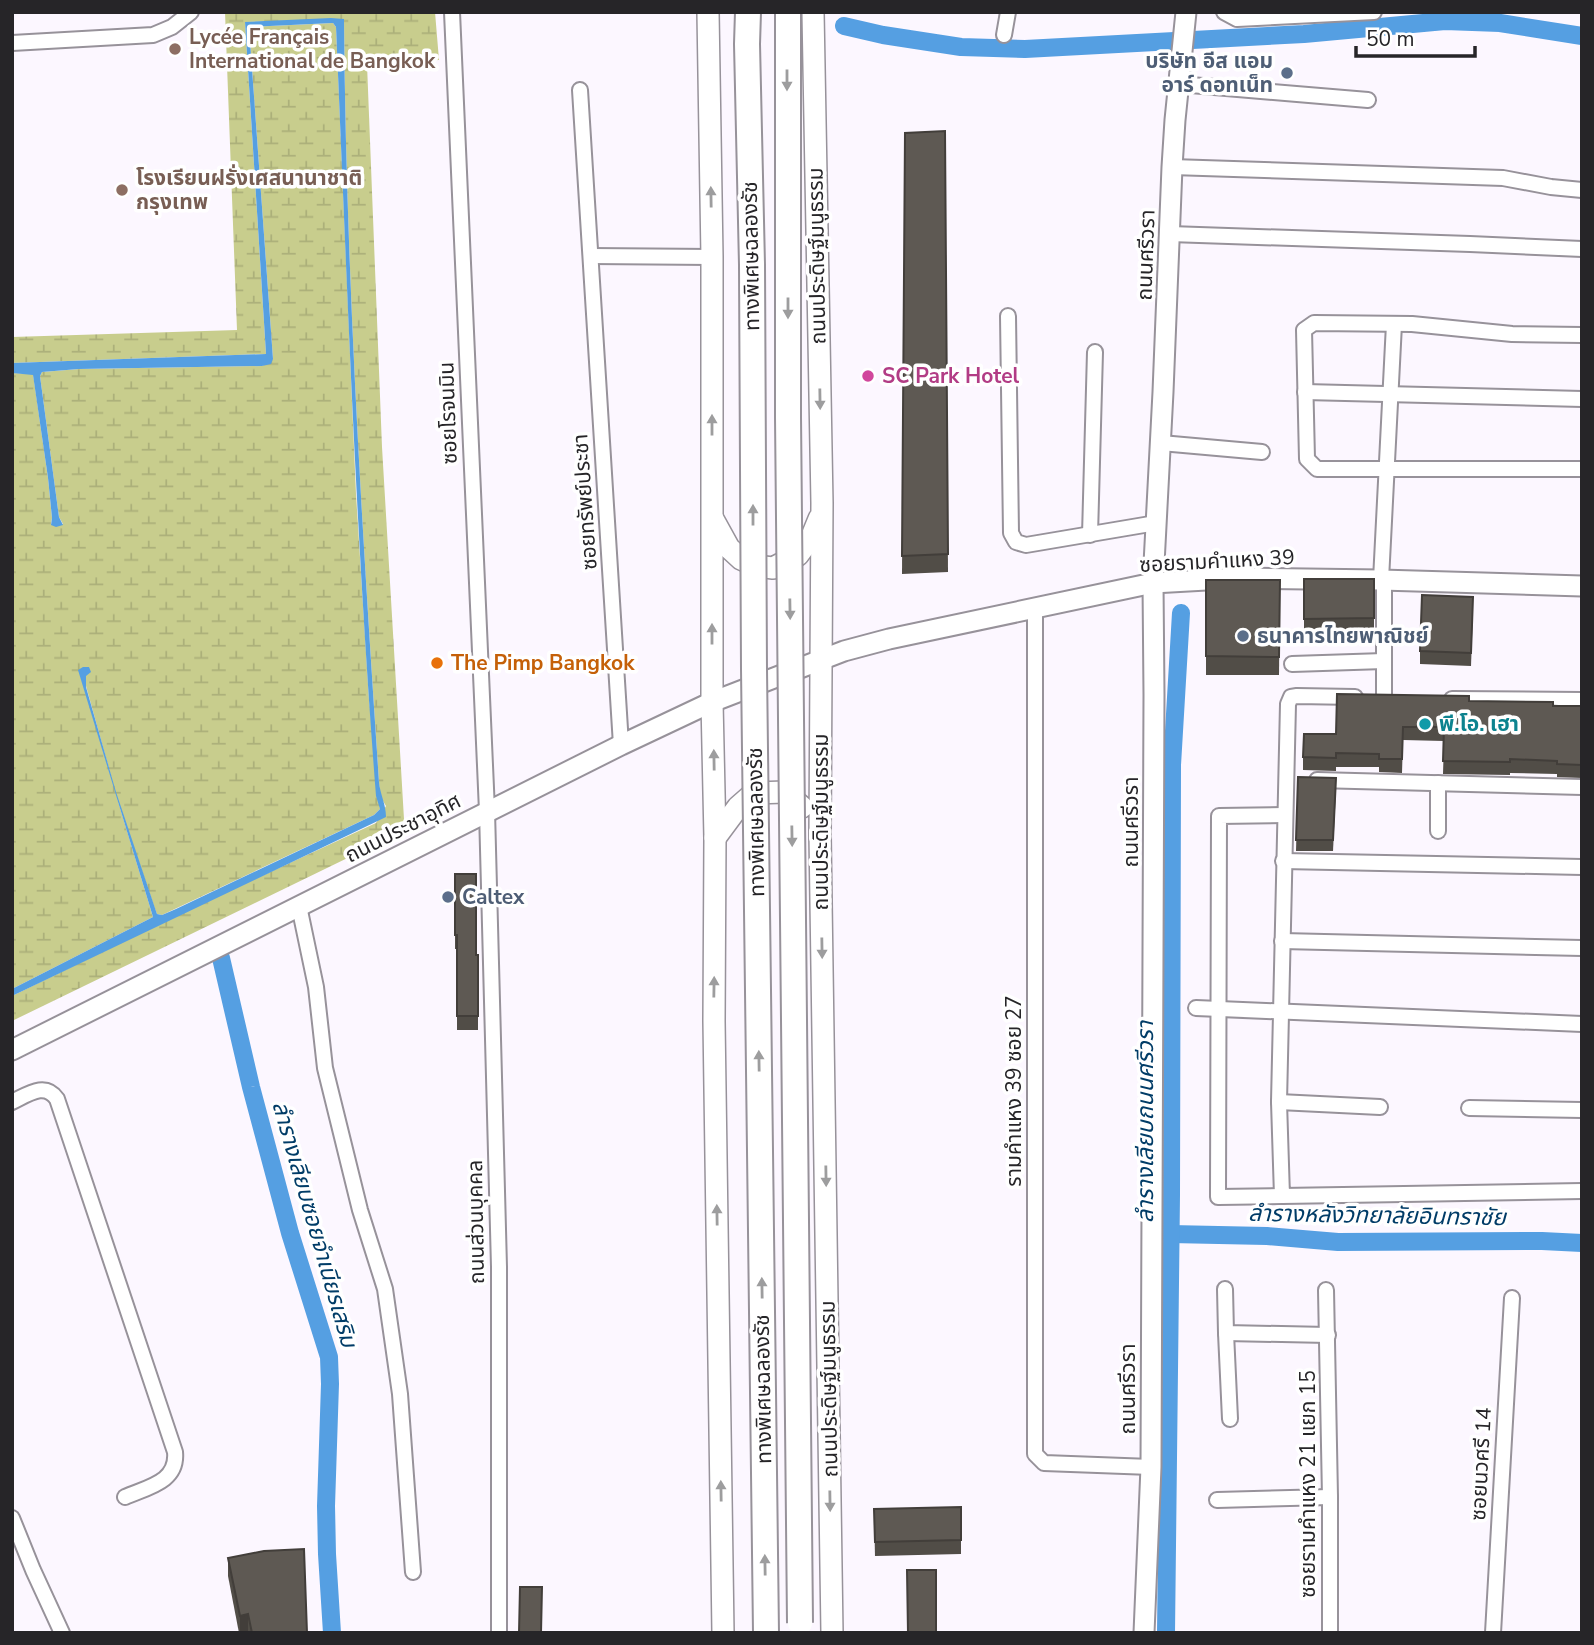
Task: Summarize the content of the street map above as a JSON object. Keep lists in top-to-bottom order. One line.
{"streets":{"highway":["ทางพิเศษฉลองรัช"],"main road":["ถนนศรีวรา","ถนนประดิษฐ์มนูธรรม","ซอยรามคำแหง 39","ถนนประชาอุทิศ"],"street":["ซอยโรจนมิน","ซอยทรัพย์ประชา","รามคำแหง 39 ซอย 27","ถนนส่วนบุคคล","ซอยนวศรี 14","ซอยรามคำแหง 21 แยก 15"]},"crossings":[["ถนนศรีวรา","ซอยรามคำแหง 39"],["ถนนศรีวรา","รามคำแหง 39 ซอย 27"],["ถนนประดิษฐ์มนูธรรม","ซอยรามคำแหง 39"],["ถนนประดิษฐ์มนูธรรม","ถนนประชาอุทิศ"],["ซอยโรจนมิน","ถนนประชาอุทิศ"],["ซอยโรจนมิน","ถนนส่วนบุคคล"],["ซอยทรัพย์ประชา","ถนนประชาอุทิศ"],["ซอยรามคำแหง 39","ถนนประชาอุทิศ"],["ซอยรามคำแหง 39","รามคำแหง 39 ซอย 27"],["ถนนประชาอุทิศ","ถนนส่วนบุคคล"]],"water":["ลำรางเลียบถนนศรีวรา","ลำรางหลังวิทยาลัยอินทราชัย","ลำรางเลียบซอยจำเนียรเสริม"],"places":["Lycée Français International de Bangkok","บริษัท อีส แอม อาร์ ดอทเน็ท","โรงเรียนฝรั่งเศสนานาชาติ กรุงเทพ","SC Park Hotel","ธนาคารไทยพาณิชย์","The Pimp Bangkok","พี.โอ. เฮา","Caltex"],"scale_bar":"50 m"}
